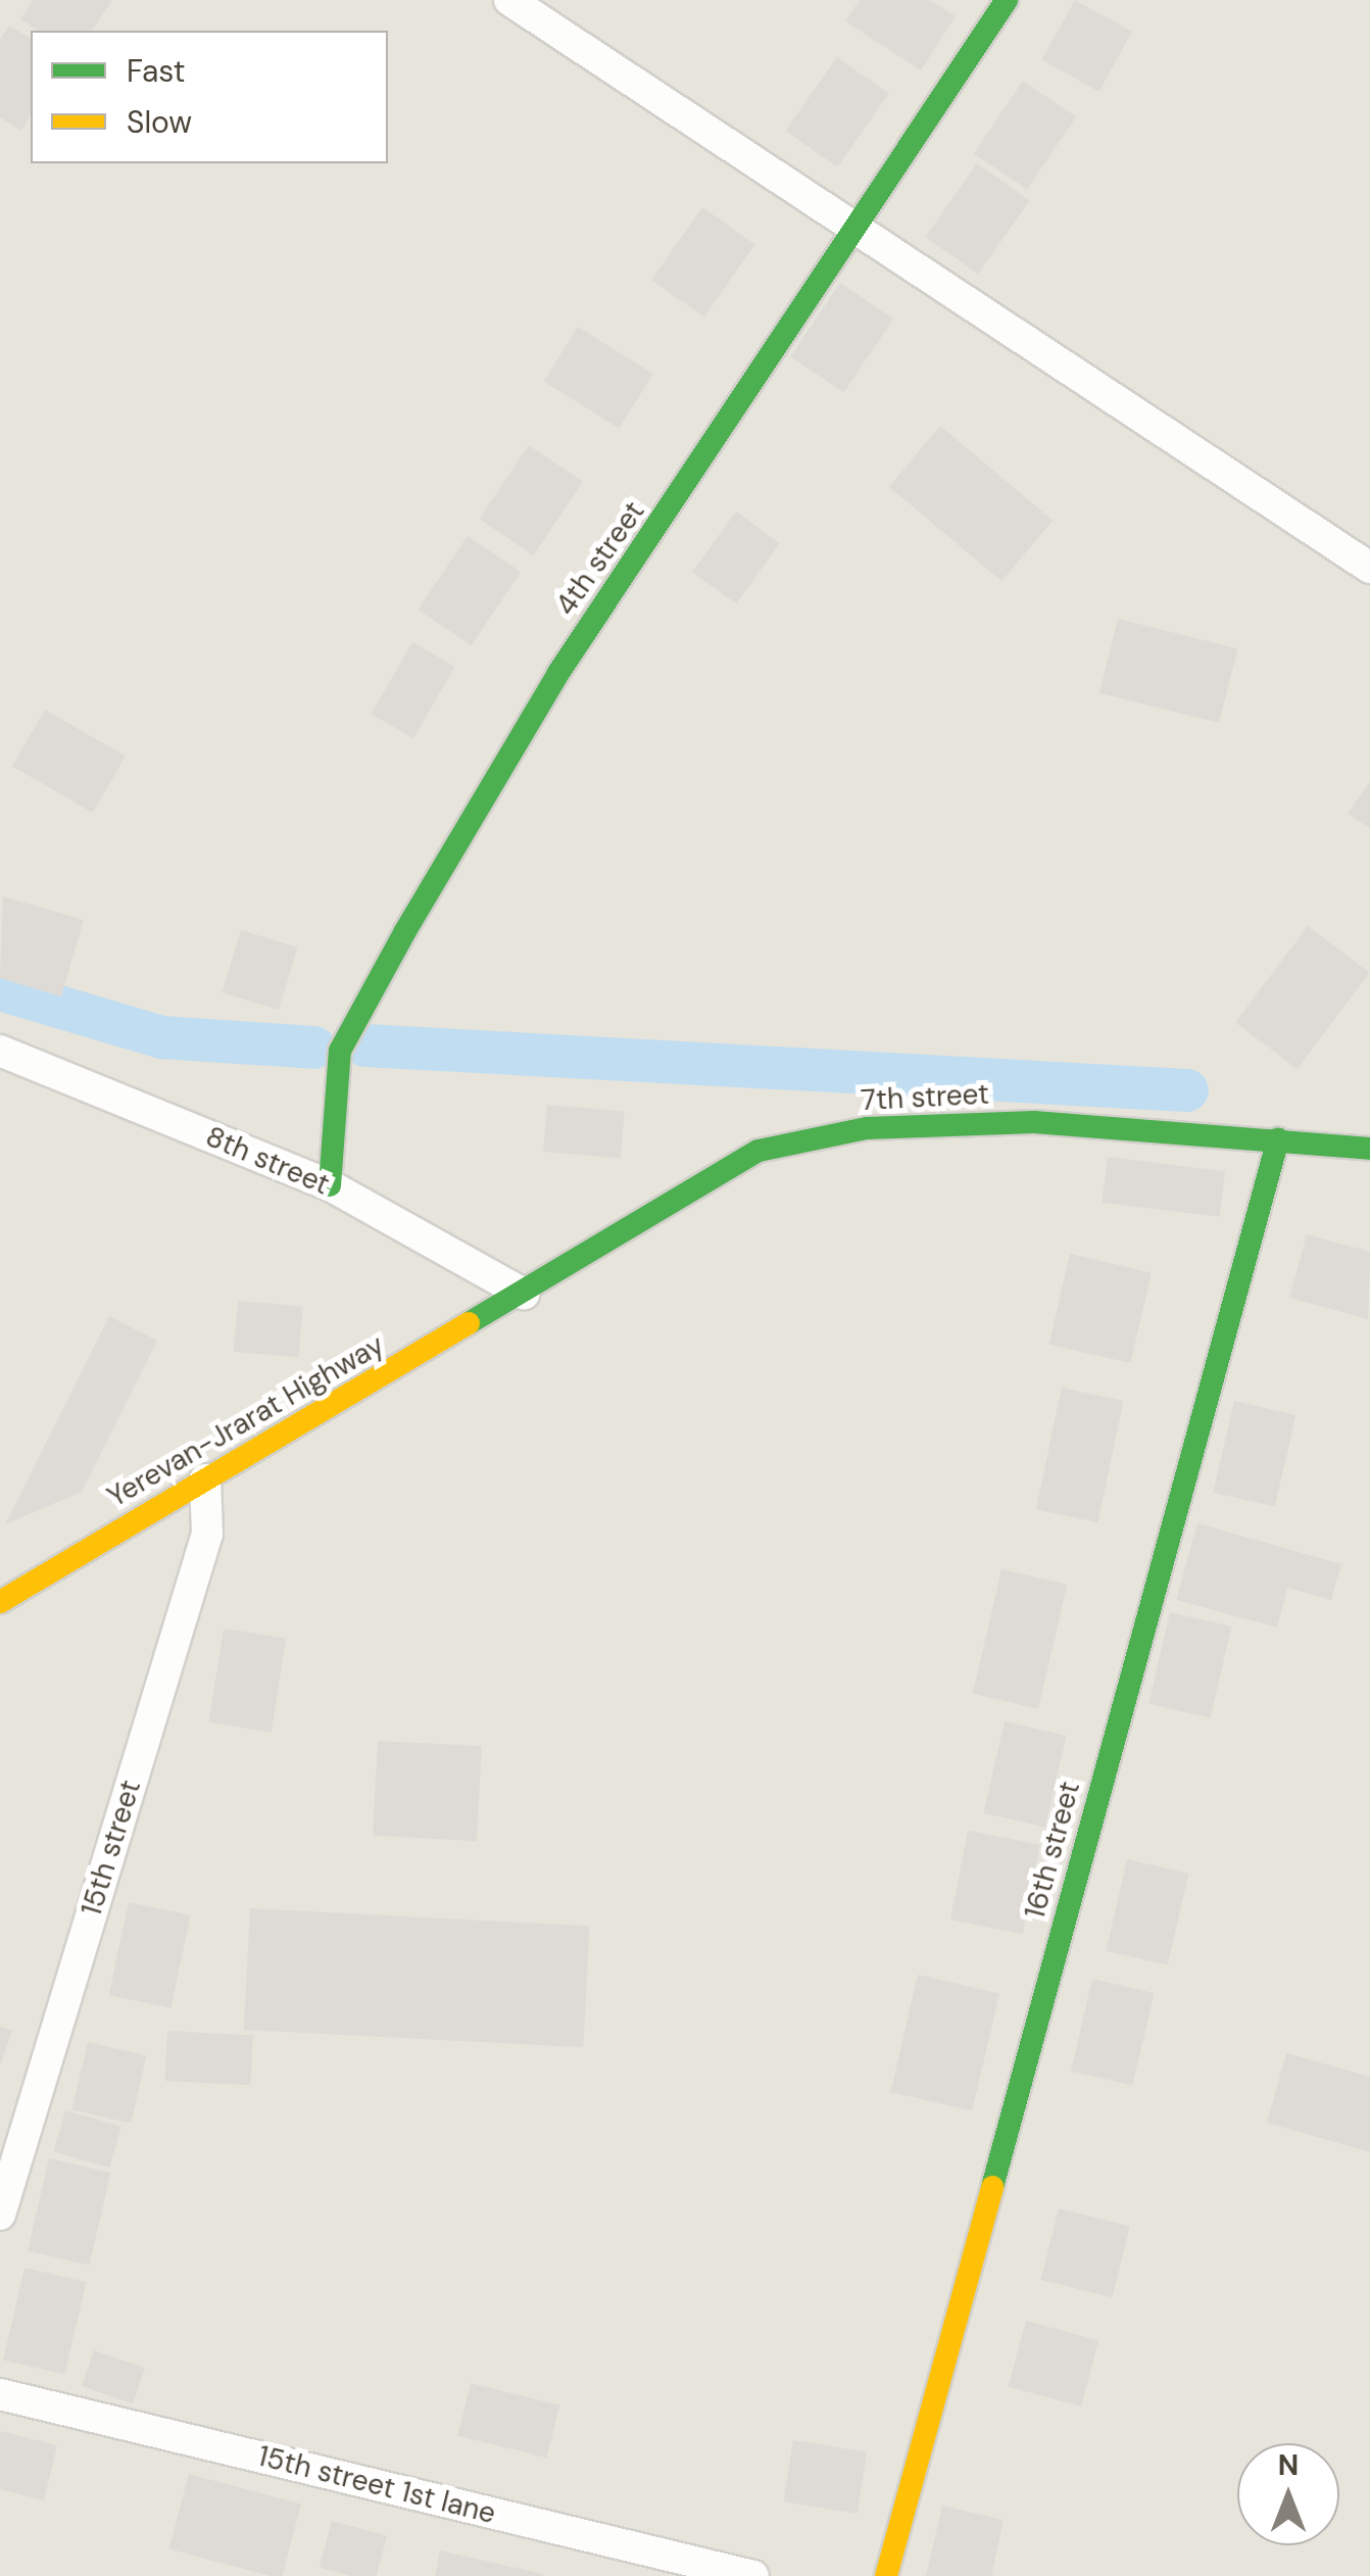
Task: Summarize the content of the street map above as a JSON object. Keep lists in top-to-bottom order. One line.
{"streets":{"street":["4th street","7th street","8th street","Yerevan-Jrarat Highway","15th street","16th street","15th street 1st lane"]},"crossings":[["4th street","8th street"],["7th street","8th street"],["7th street","Yerevan-Jrarat Highway"],["7th street","16th street"],["8th street","Yerevan-Jrarat Highway"],["Yerevan-Jrarat Highway","15th street"]],"legend":["Fast","Slow"],"north":"top"}
